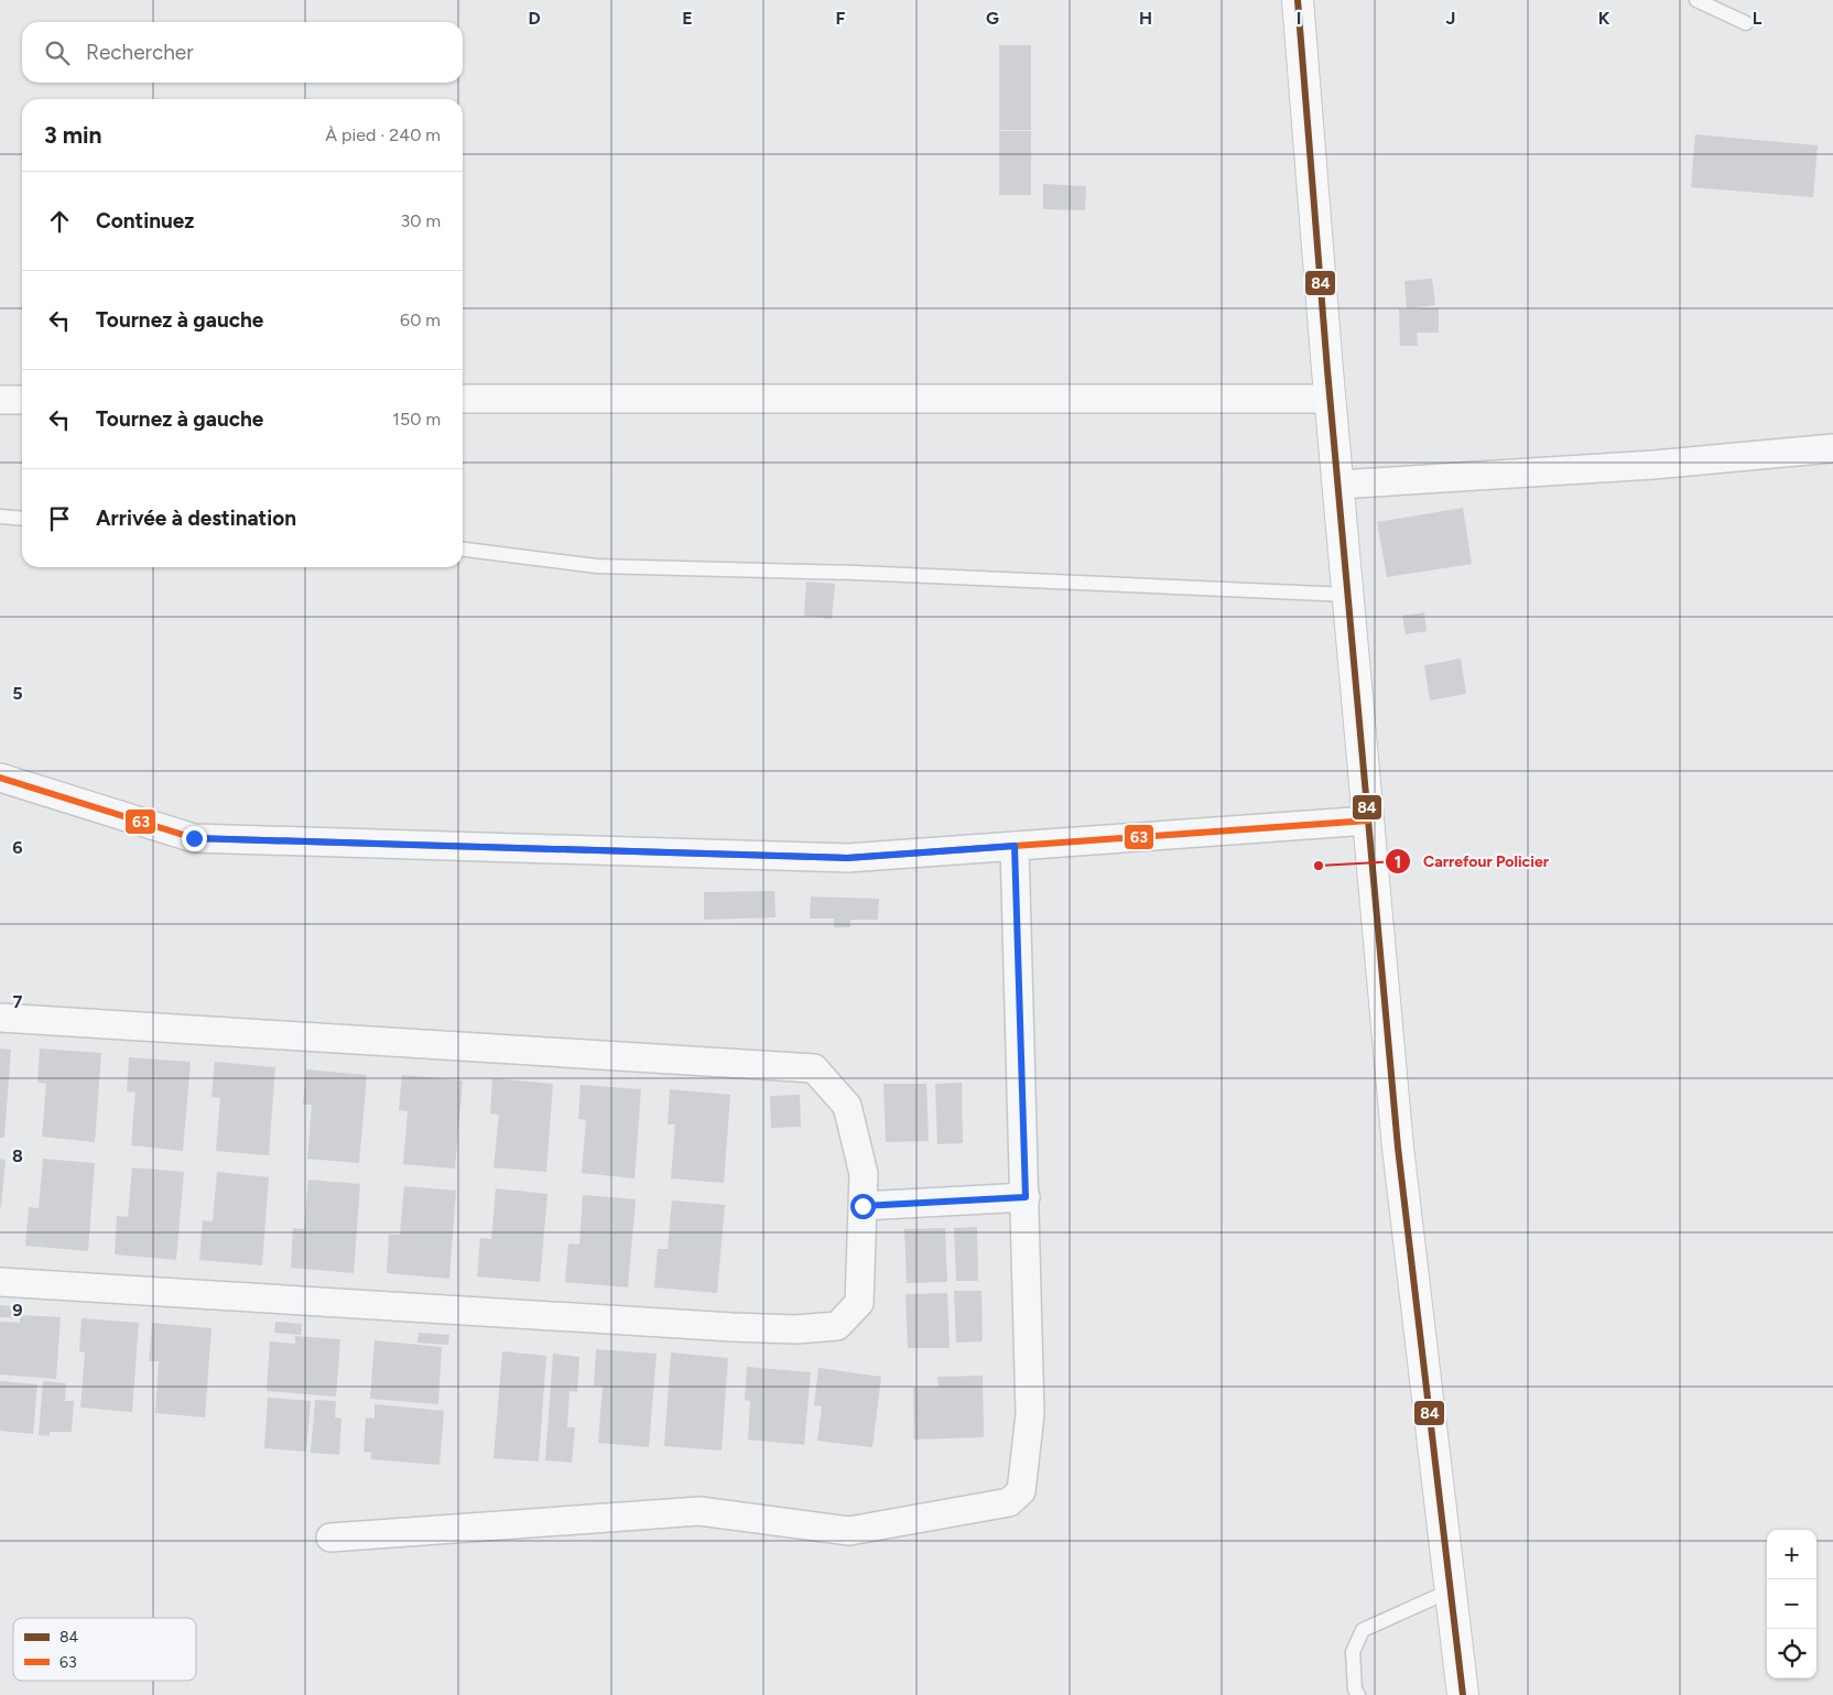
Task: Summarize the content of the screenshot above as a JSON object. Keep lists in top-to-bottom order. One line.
{"places":["Carrefour Policier"],"lines":["transit line 84","transit line 63"],"legend":["84","63"],"page":{"search":"Rechercher","heading":["3 min","À pied · 240 m"],"list":[["Continuez","30 m"],["Tournez à gauche","60 m"],["Tournez à gauche","150 m"],"Arrivée à destination"],"map_buttons":["+","−"]},"grid":{"columns":["D","E","F","G","H","I","J","K","L"],"rows":["5","6","7","8","9"]}}
